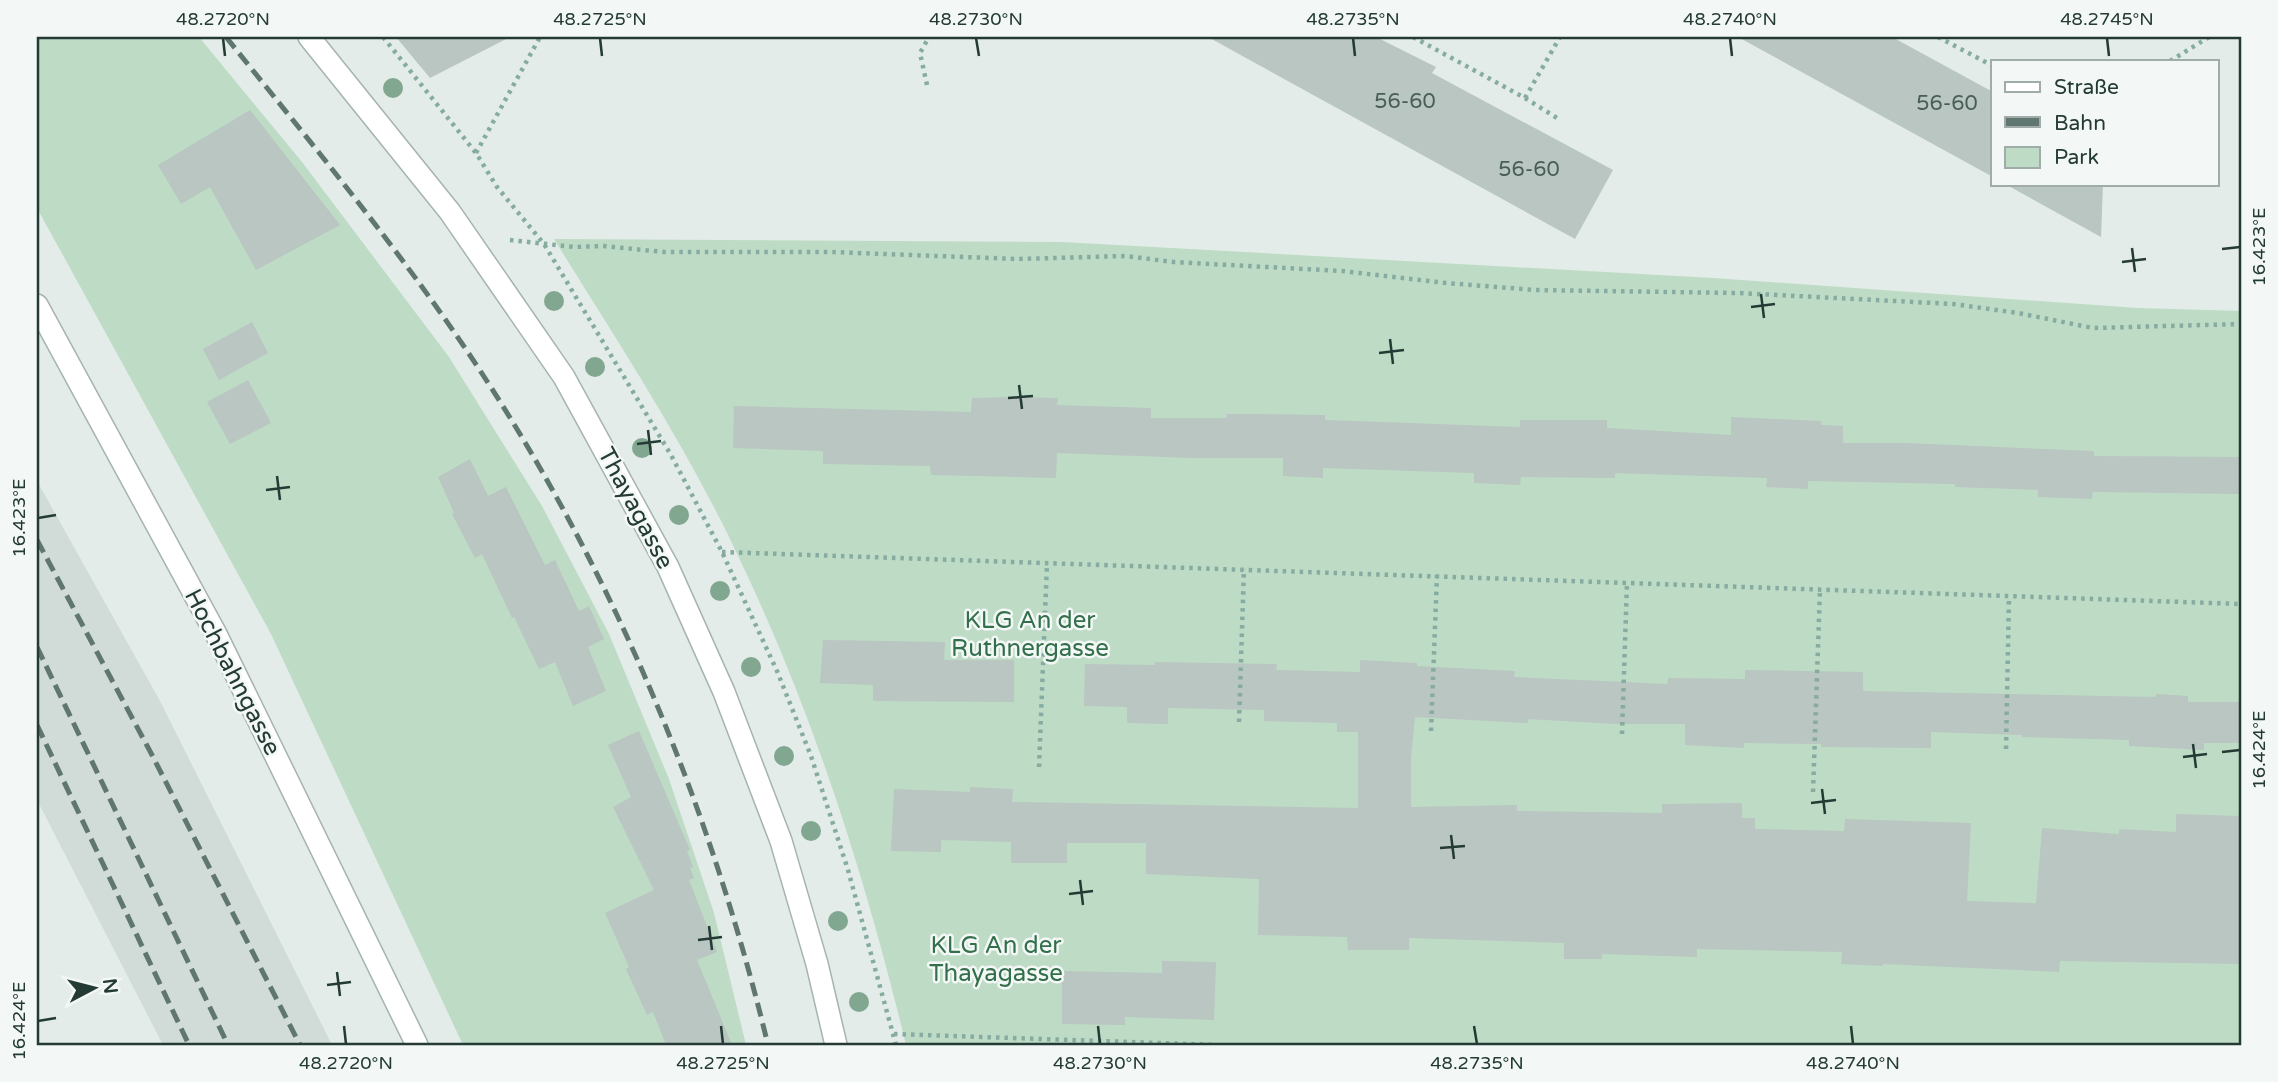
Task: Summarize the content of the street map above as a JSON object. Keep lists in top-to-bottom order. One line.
{"streets":{"street":["Thayagasse","Hochbahngasse"]},"parks":["KLG An der Ruthnergasse","KLG An der Thayagasse"],"house_numbers":["56-60","56-60","56-60"],"legend":["Straße","Bahn","Park"],"north":"right","coordinates":["48.2720°N","48.2725°N","48.2730°N","48.2735°N","48.2740°N","48.2745°N","16.423°E","16.424°E"]}
